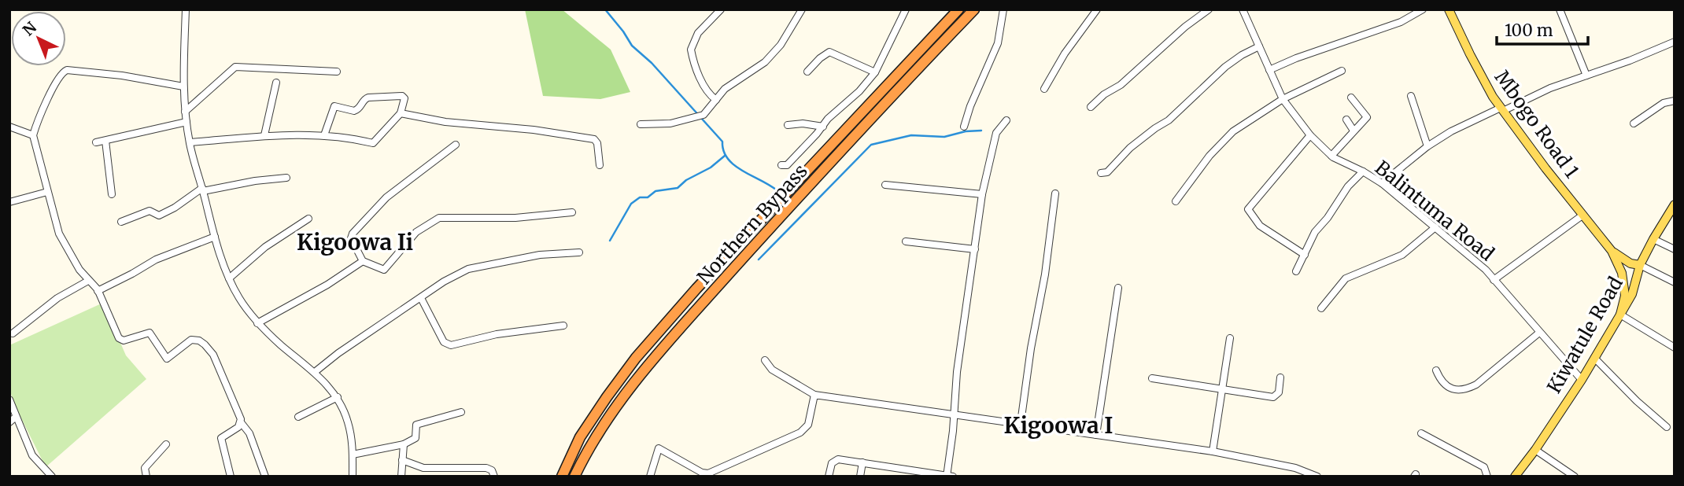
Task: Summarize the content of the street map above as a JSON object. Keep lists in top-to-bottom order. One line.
{"streets":{"highway":["Northern Bypass"],"main road":["Mbogo Road 1","Kiwatule Road"],"street":["Balintuma Road"]},"crossings":[["Mbogo Road 1","Kiwatule Road"],["Balintuma Road","Kiwatule Road"]],"districts":["Kigoowa Ii","Kigoowa I"],"scale_bar":"100 m","north":"top left"}
